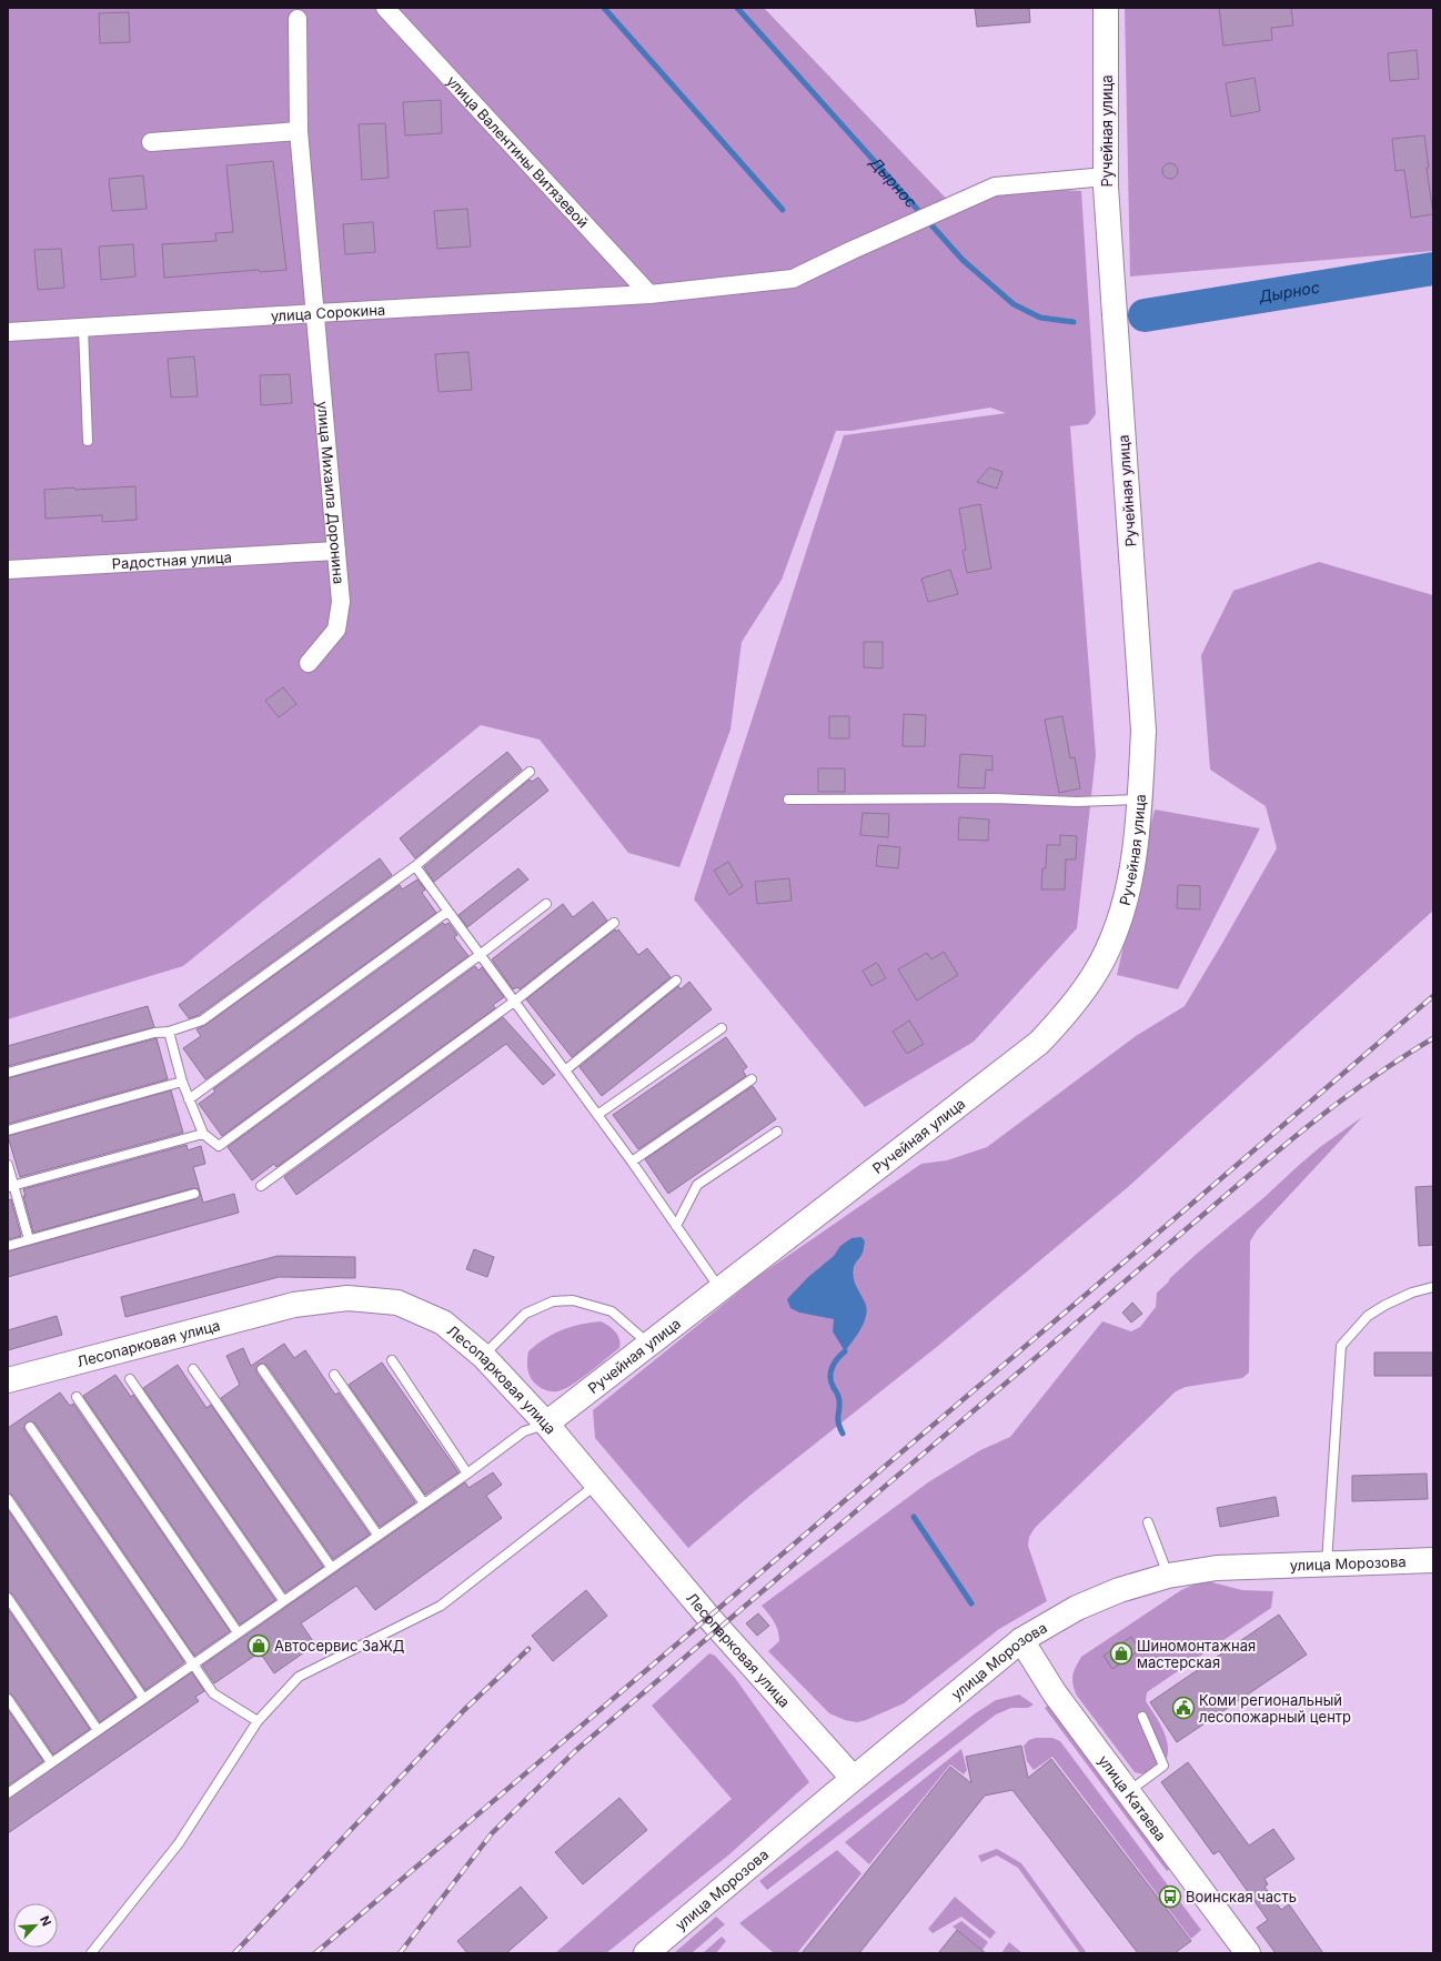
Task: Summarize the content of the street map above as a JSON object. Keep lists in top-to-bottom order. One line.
{"streets":{"street":["Ручейная улица","улица Валентины Витязевой","улица Сорокина","улица Михаила Доронина","Радостная улица","Лесопарковая улица","улица Морозова","улица Катаева"]},"crossings":[["Ручейная улица","улица Сорокина"],["Ручейная улица","Лесопарковая улица"],["улица Валентины Витязевой","улица Сорокина"],["улица Сорокина","улица Михаила Доронина"],["улица Михаила Доронина","Радостная улица"],["Лесопарковая улица","улица Морозова"],["улица Морозова","улица Катаева"]],"water":["Дырнос"],"places":{"shop":["Автосервис ЗаЖД","Шиномонтажная мастерская"],"public building":["Коми региональный лесопожарный центр"],"bus stop":["Воинская часть"]},"north":"top right"}
